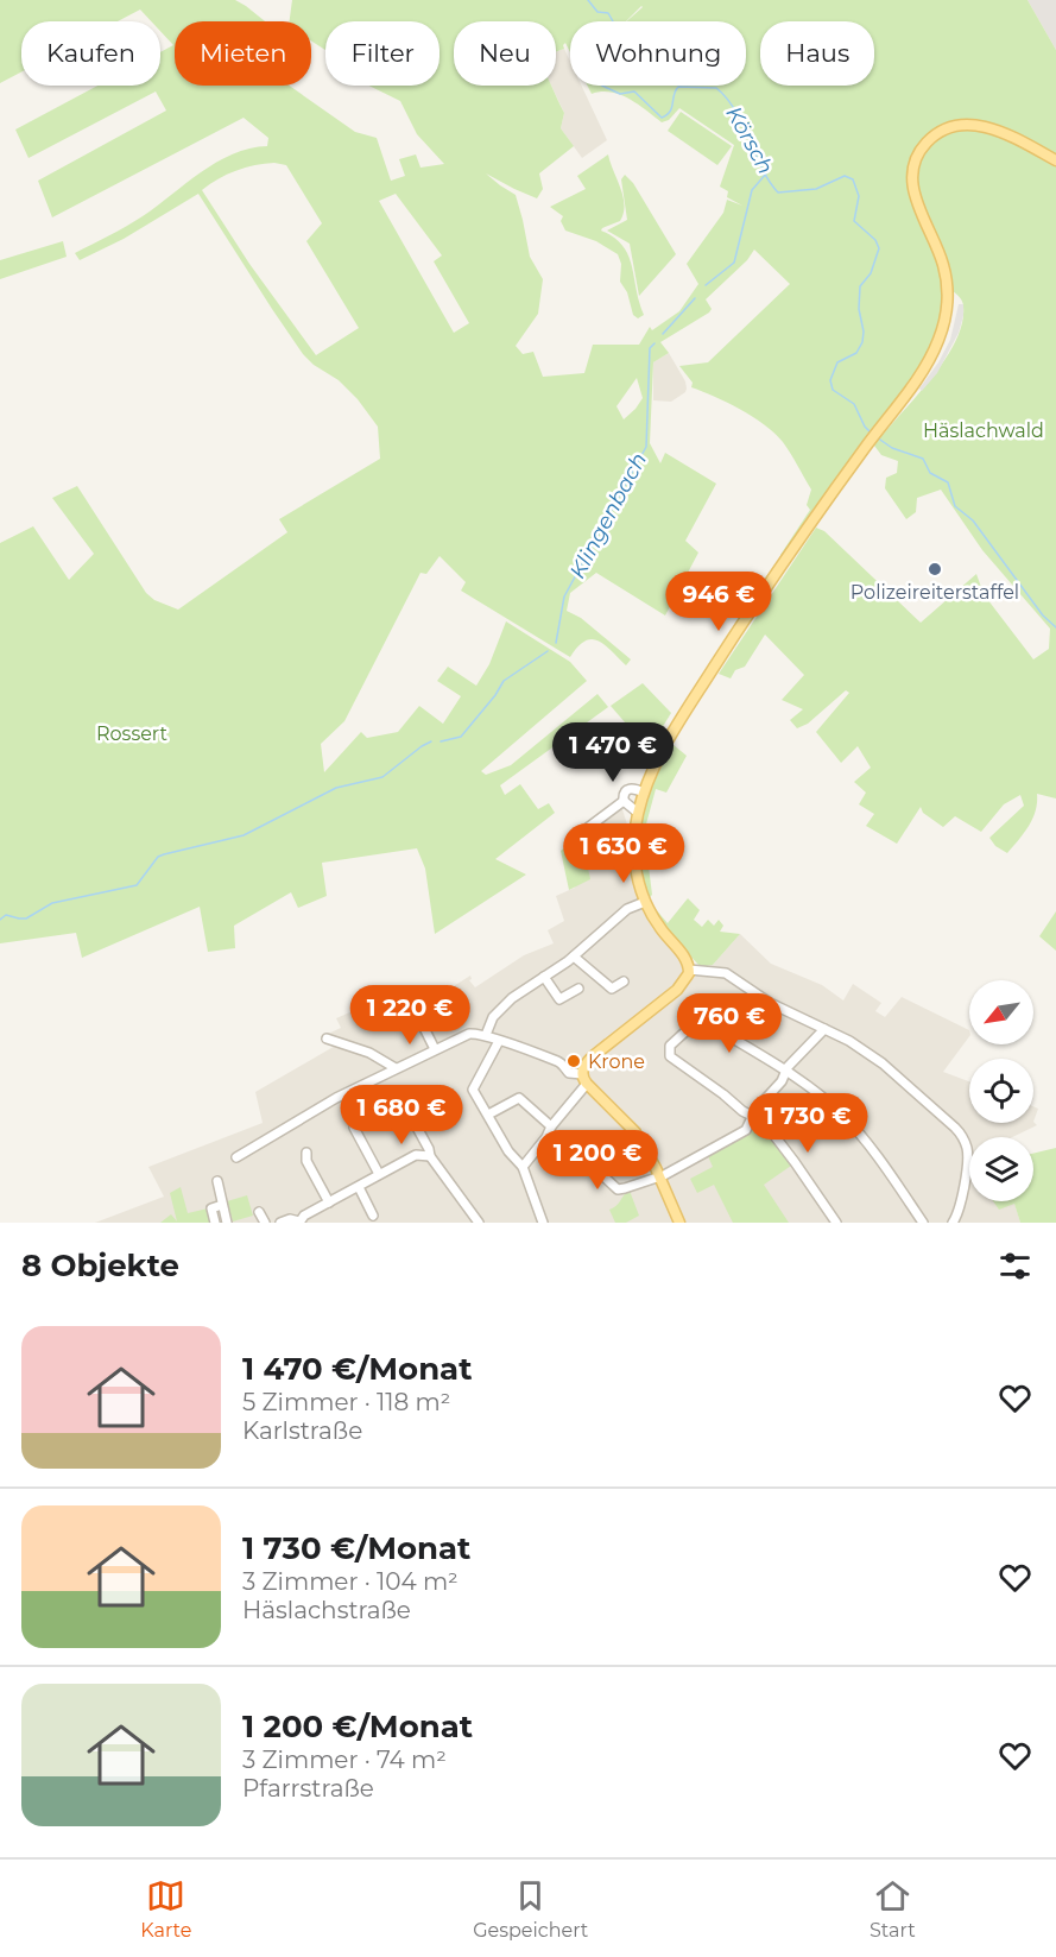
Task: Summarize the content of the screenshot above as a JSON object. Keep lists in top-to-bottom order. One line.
{"water":["Körsch","Klingenbach"],"parks":["Häslachwald","Rossert"],"places":["Polizeireiterstaffel","Krone"],"north":"bottom left","page":{"chip":["Kaufen","Mieten","Filter","Neu","Wohnung","Haus"],"price":["946 €","1 470 €","1 630 €","1 220 €","760 €","1 680 €","1 730 €","1 200 €"],"heading":"8 Objekte","list":[{"name":"1 470 €/Monat","note":"5 Zimmer · 118 m² · Karlstraße"},{"name":"1 730 €/Monat","note":"3 Zimmer · 104 m² · Häslachstraße"},{"name":"1 200 €/Monat","note":"3 Zimmer · 74 m² · Pfarrstraße"}],"tabs":["Karte","Gespeichert","Start"]}}
